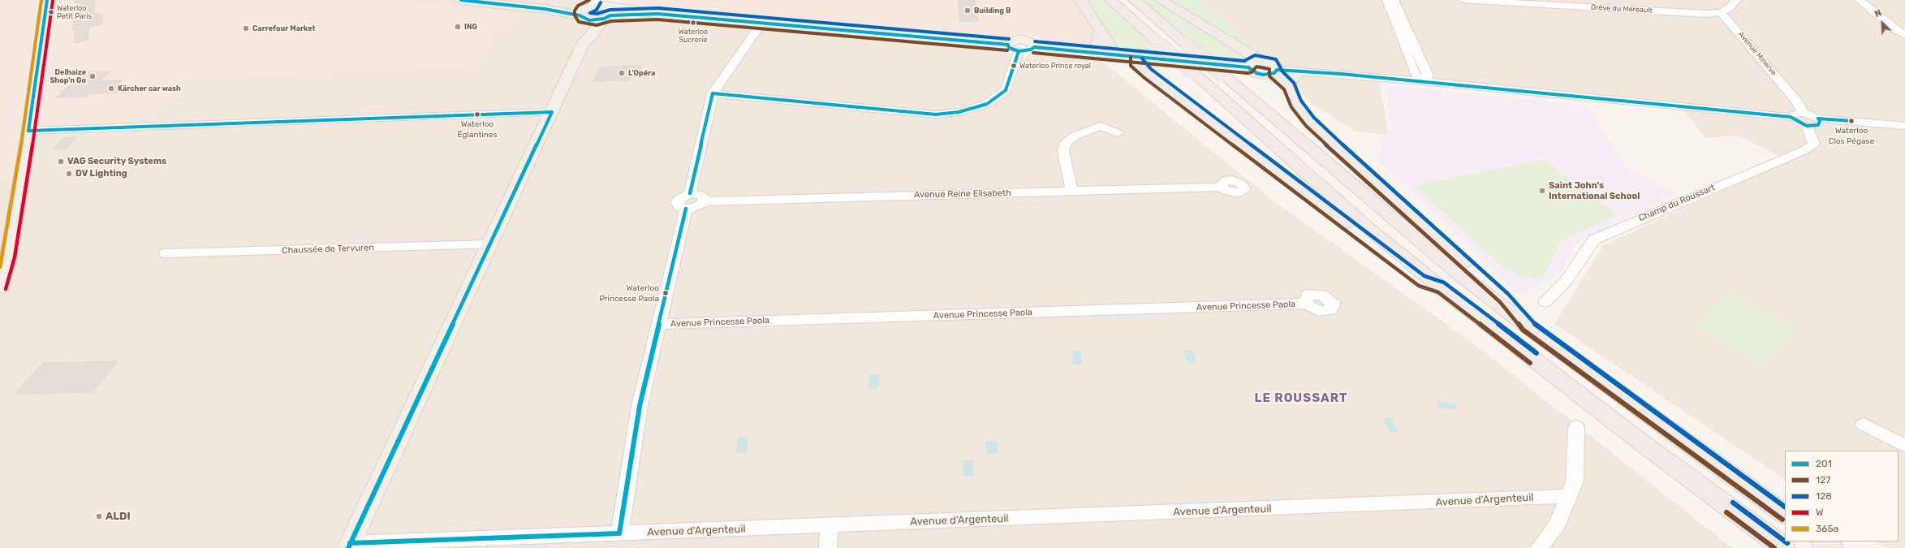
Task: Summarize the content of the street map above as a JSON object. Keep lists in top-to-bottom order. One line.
{"streets":{"street":["Drève du Mereault","Avenue Minerve","Avenue Reine Elisabeth","Champ du Roussart","Chaussée de Tervuren","Avenue Princesse Paola","Avenue d'Argenteuil"]},"crossings":[["Drève du Mereault","Avenue Minerve"]],"districts":["LE ROUSSART"],"places":["Building B","Waterloo Petit Paris","Waterloo Sucrerie","ING","Carrefour Market","Waterloo Prince royal","L'Opéra","Delhaize Shop'n Go","Kärcher car wash","Waterloo Églantines","Waterloo Clos Pégase","VAG Security Systems","DV Lighting","Saint John's International School","Waterloo Princesse Paola","ALDI"],"lines":["transit line 201","transit line 127","transit line 365a","transit line W","transit line 128"],"legend":["201","127","128","W","365a"],"north":"top left"}
